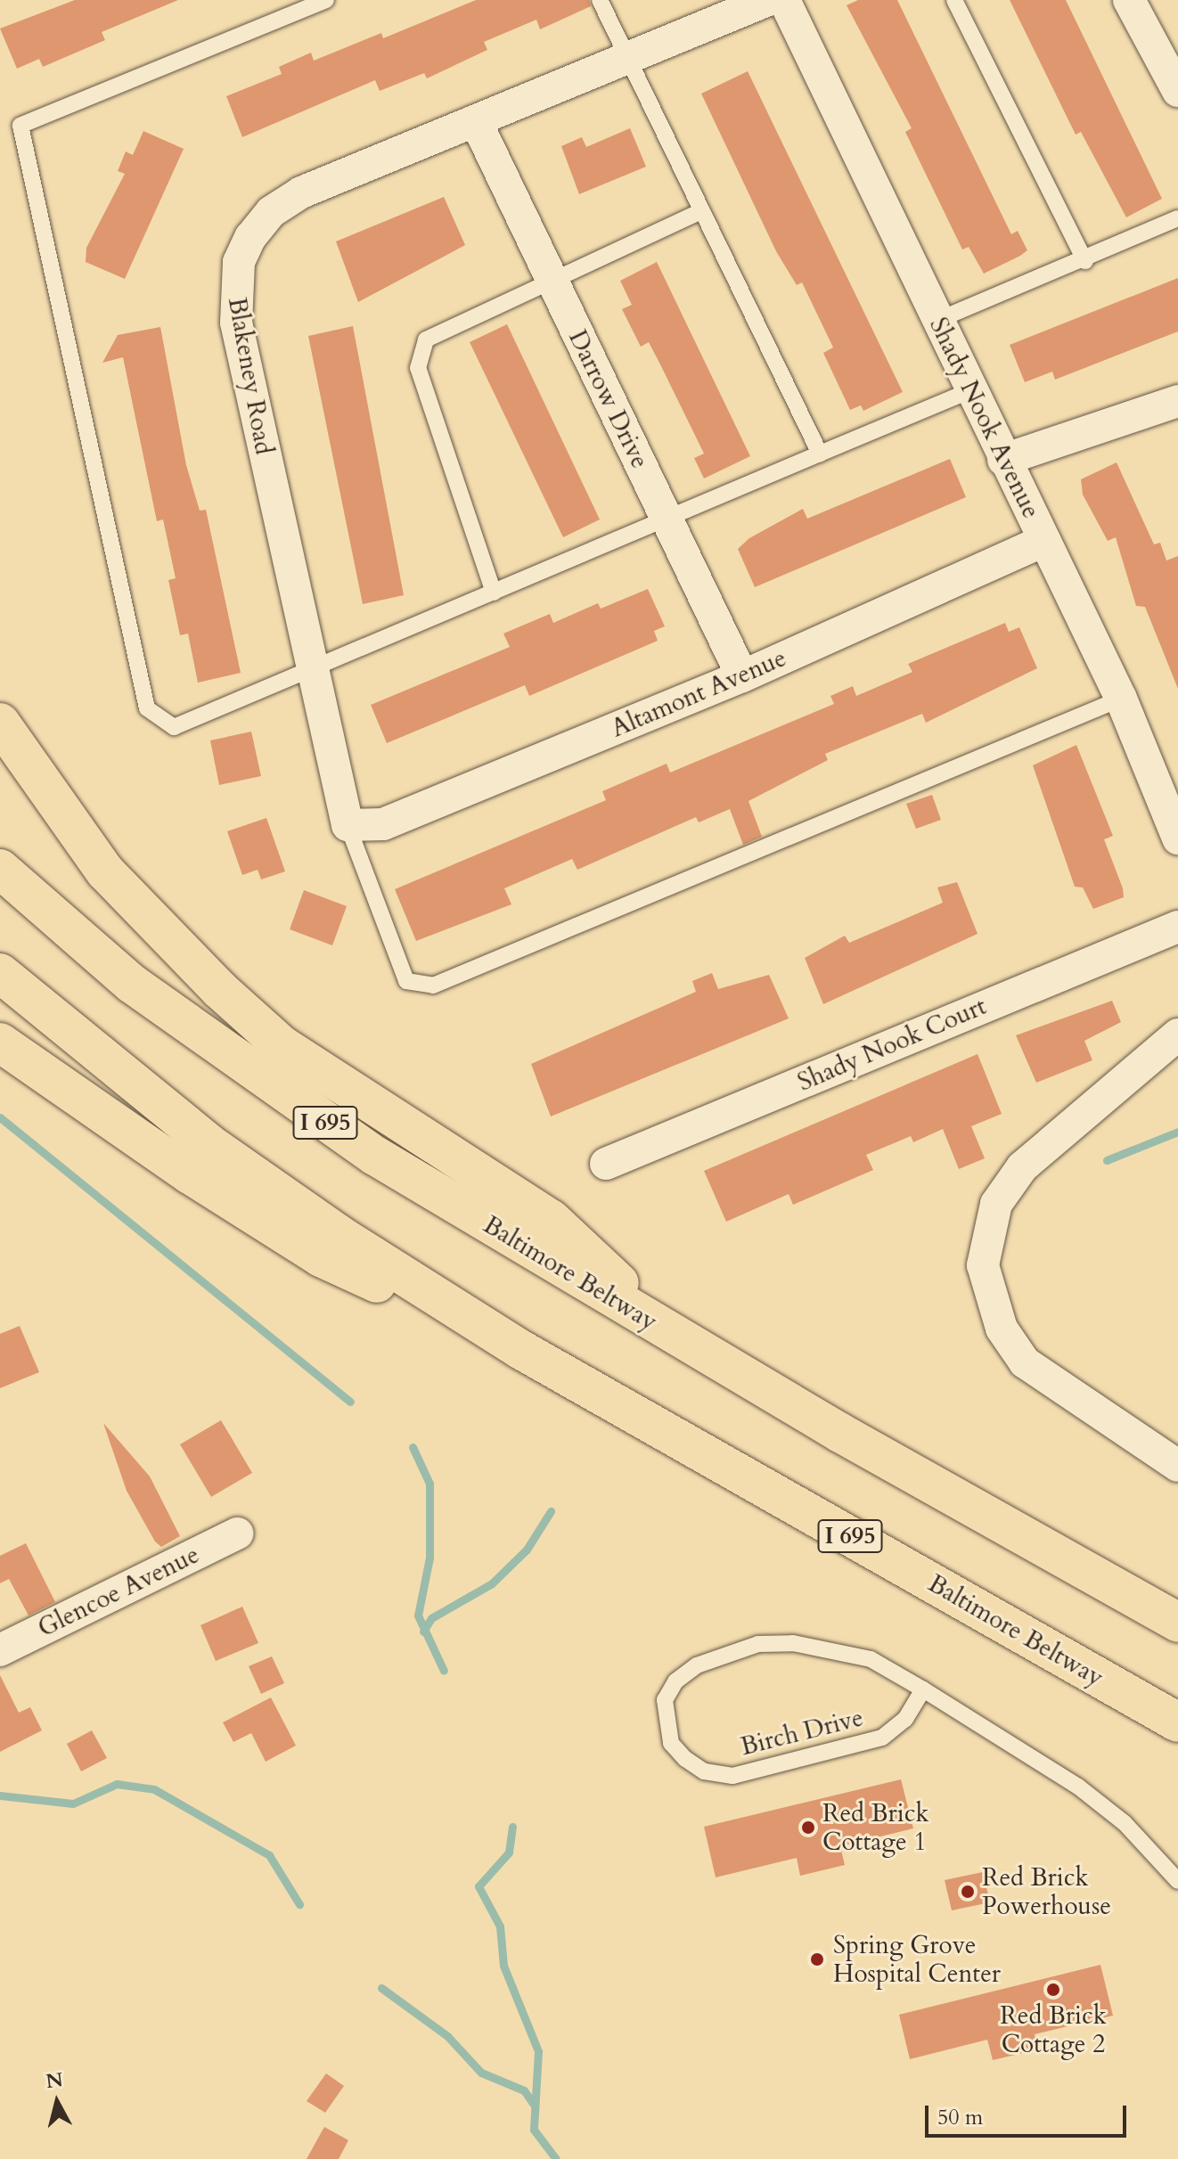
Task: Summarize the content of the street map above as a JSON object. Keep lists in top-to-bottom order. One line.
{"streets":{"highway":["I 695","Baltimore Beltway"],"street":["Blakeney Road","Darrow Drive","Shady Nook Avenue","Altamont Avenue","Shady Nook Court","Glencoe Avenue"],"lane":["Birch Drive"]},"crossings":[["Blakeney Road","Darrow Drive"],["Blakeney Road","Altamont Avenue"],["Darrow Drive","Altamont Avenue"],["Shady Nook Avenue","Altamont Avenue"]],"places":["Red Brick Cottage 1","Red Brick Powerhouse","Spring Grove Hospital Center","Red Brick Cottage 2"],"scale_bar":"50 m","north":"top"}
